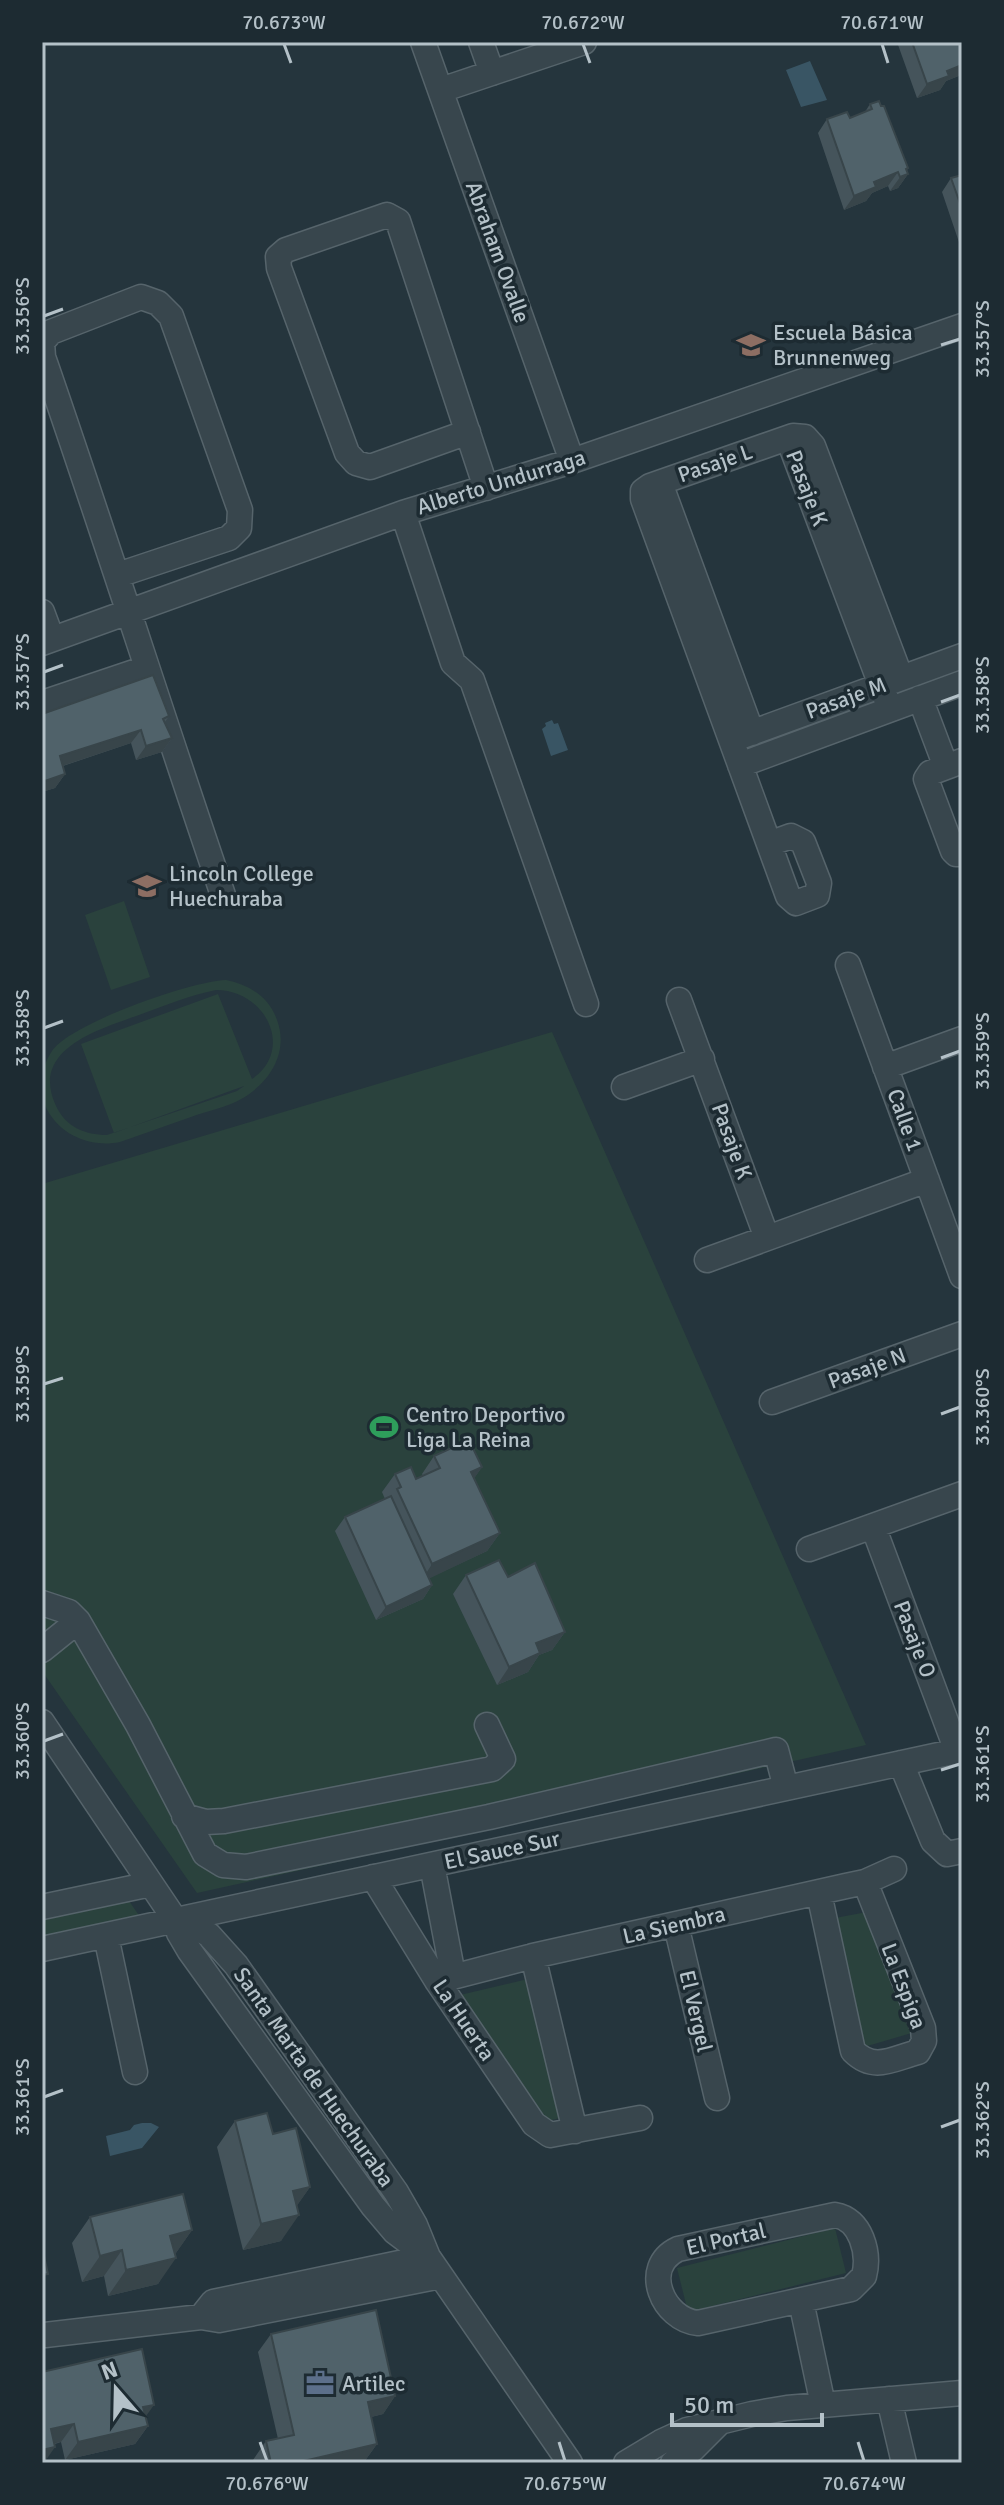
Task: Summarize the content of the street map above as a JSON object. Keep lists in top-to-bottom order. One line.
{"streets":{"street":["Abraham Ovalle","Pasaje L","Alberto Undurraga","Pasaje K","Pasaje M","Calle 1","Pasaje N","Pasaje O","El Sauce Sur","La Siembra","La Espiga","El Vergel","La Huerta","Santa Marta de Huechuraba","El Portal"]},"crossings":[["Abraham Ovalle","Alberto Undurraga"],["Pasaje L","Pasaje K"],["Pasaje L","Pasaje M"],["Pasaje K","Pasaje M"],["Pasaje O","El Sauce Sur"],["El Sauce Sur","La Huerta"],["El Sauce Sur","Santa Marta de Huechuraba"],["La Siembra","La Espiga"],["La Siembra","El Vergel"],["La Siembra","La Huerta"]],"places":{"school or university":["Escuela Básica Brunnenweg","Lincoln College Huechuraba"],"sports":["Centro Deportivo Liga La Reina"],"office":["Artilec"]},"scale_bar":"50 m","north":"top","coordinates":["70.673°W","70.672°W","70.671°W","33.356°S","33.357°S","33.358°S","33.359°S","33.360°S","33.361°S","33.362°S","70.676°W","70.675°W","70.674°W"]}
